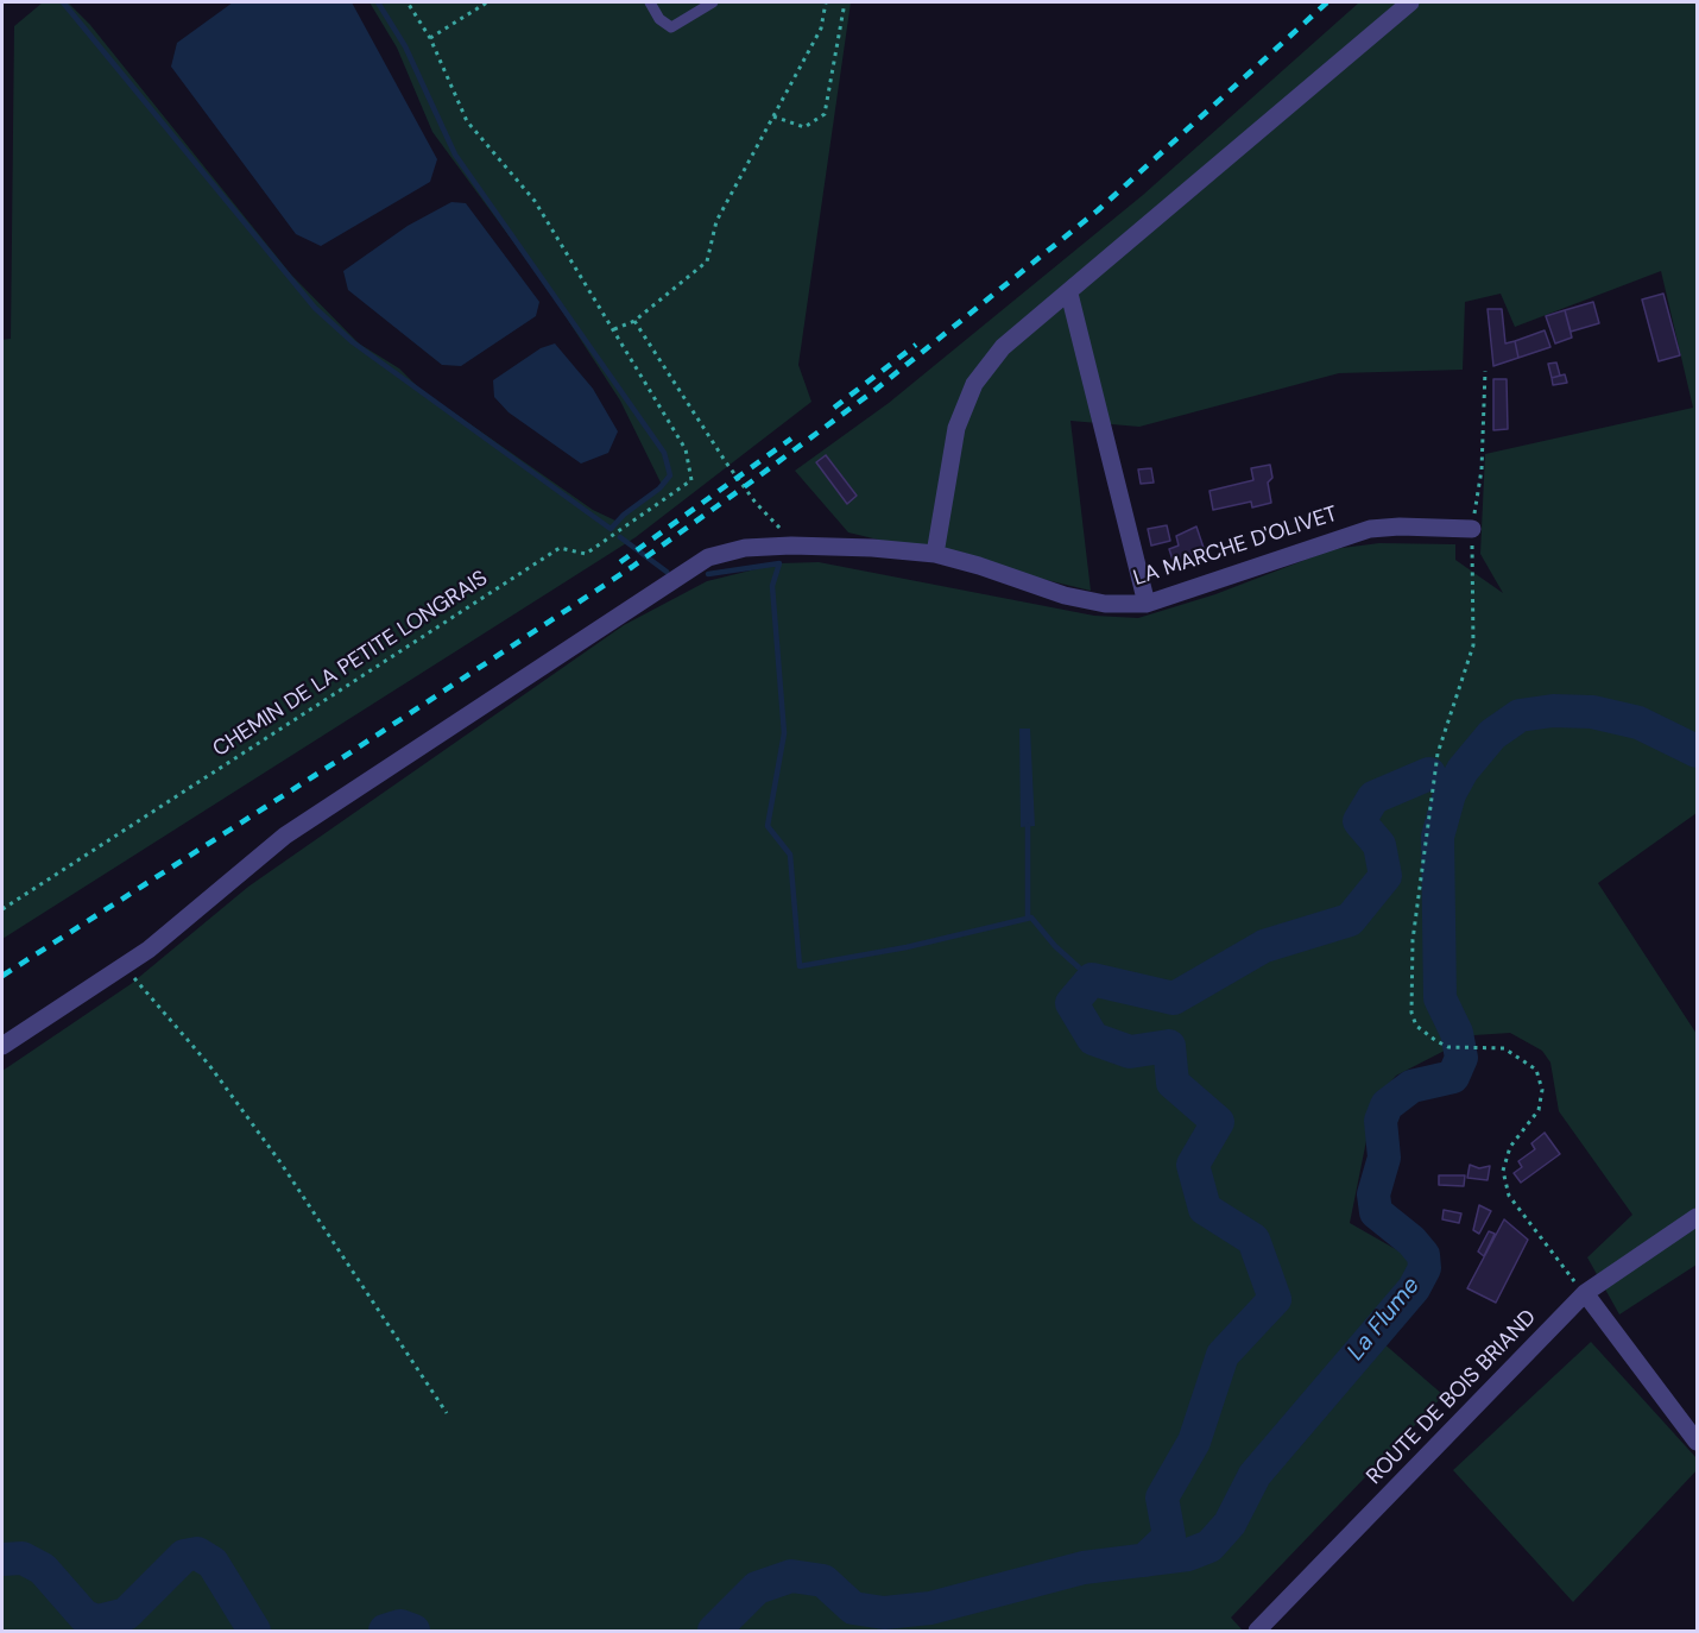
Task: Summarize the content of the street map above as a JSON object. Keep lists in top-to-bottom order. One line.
{"streets":{"street":["LA MARCHE D'OLIVET","ROUTE DE BOIS BRIAND"],"path":["CHEMIN DE LA PETITE LONGRAIS"]},"water":["La Flume"]}
